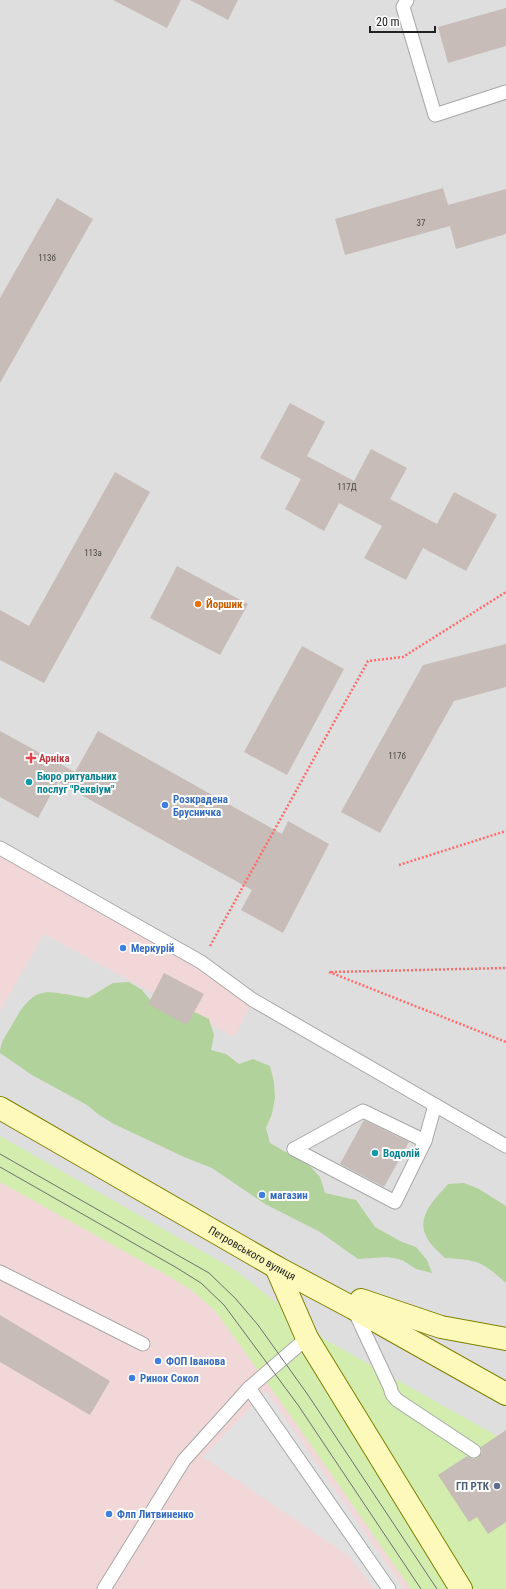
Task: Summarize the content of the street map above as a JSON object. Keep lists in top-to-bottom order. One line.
{"streets":{"main road":["Петровського вулиця"]},"places":{"other":["Йоршик","Бюро ритуальних послуг \"Реквіум\"","Розкрадена Брусничка","Меркурій","Водолій","магазин","ФОП Іванова","Ринок Сокол","ГП РТК","Флп Литвиненко"],"health":["Арніка"]},"house_numbers":["37","113б","117Д","113а","117б"],"scale_bar":"20 m"}
